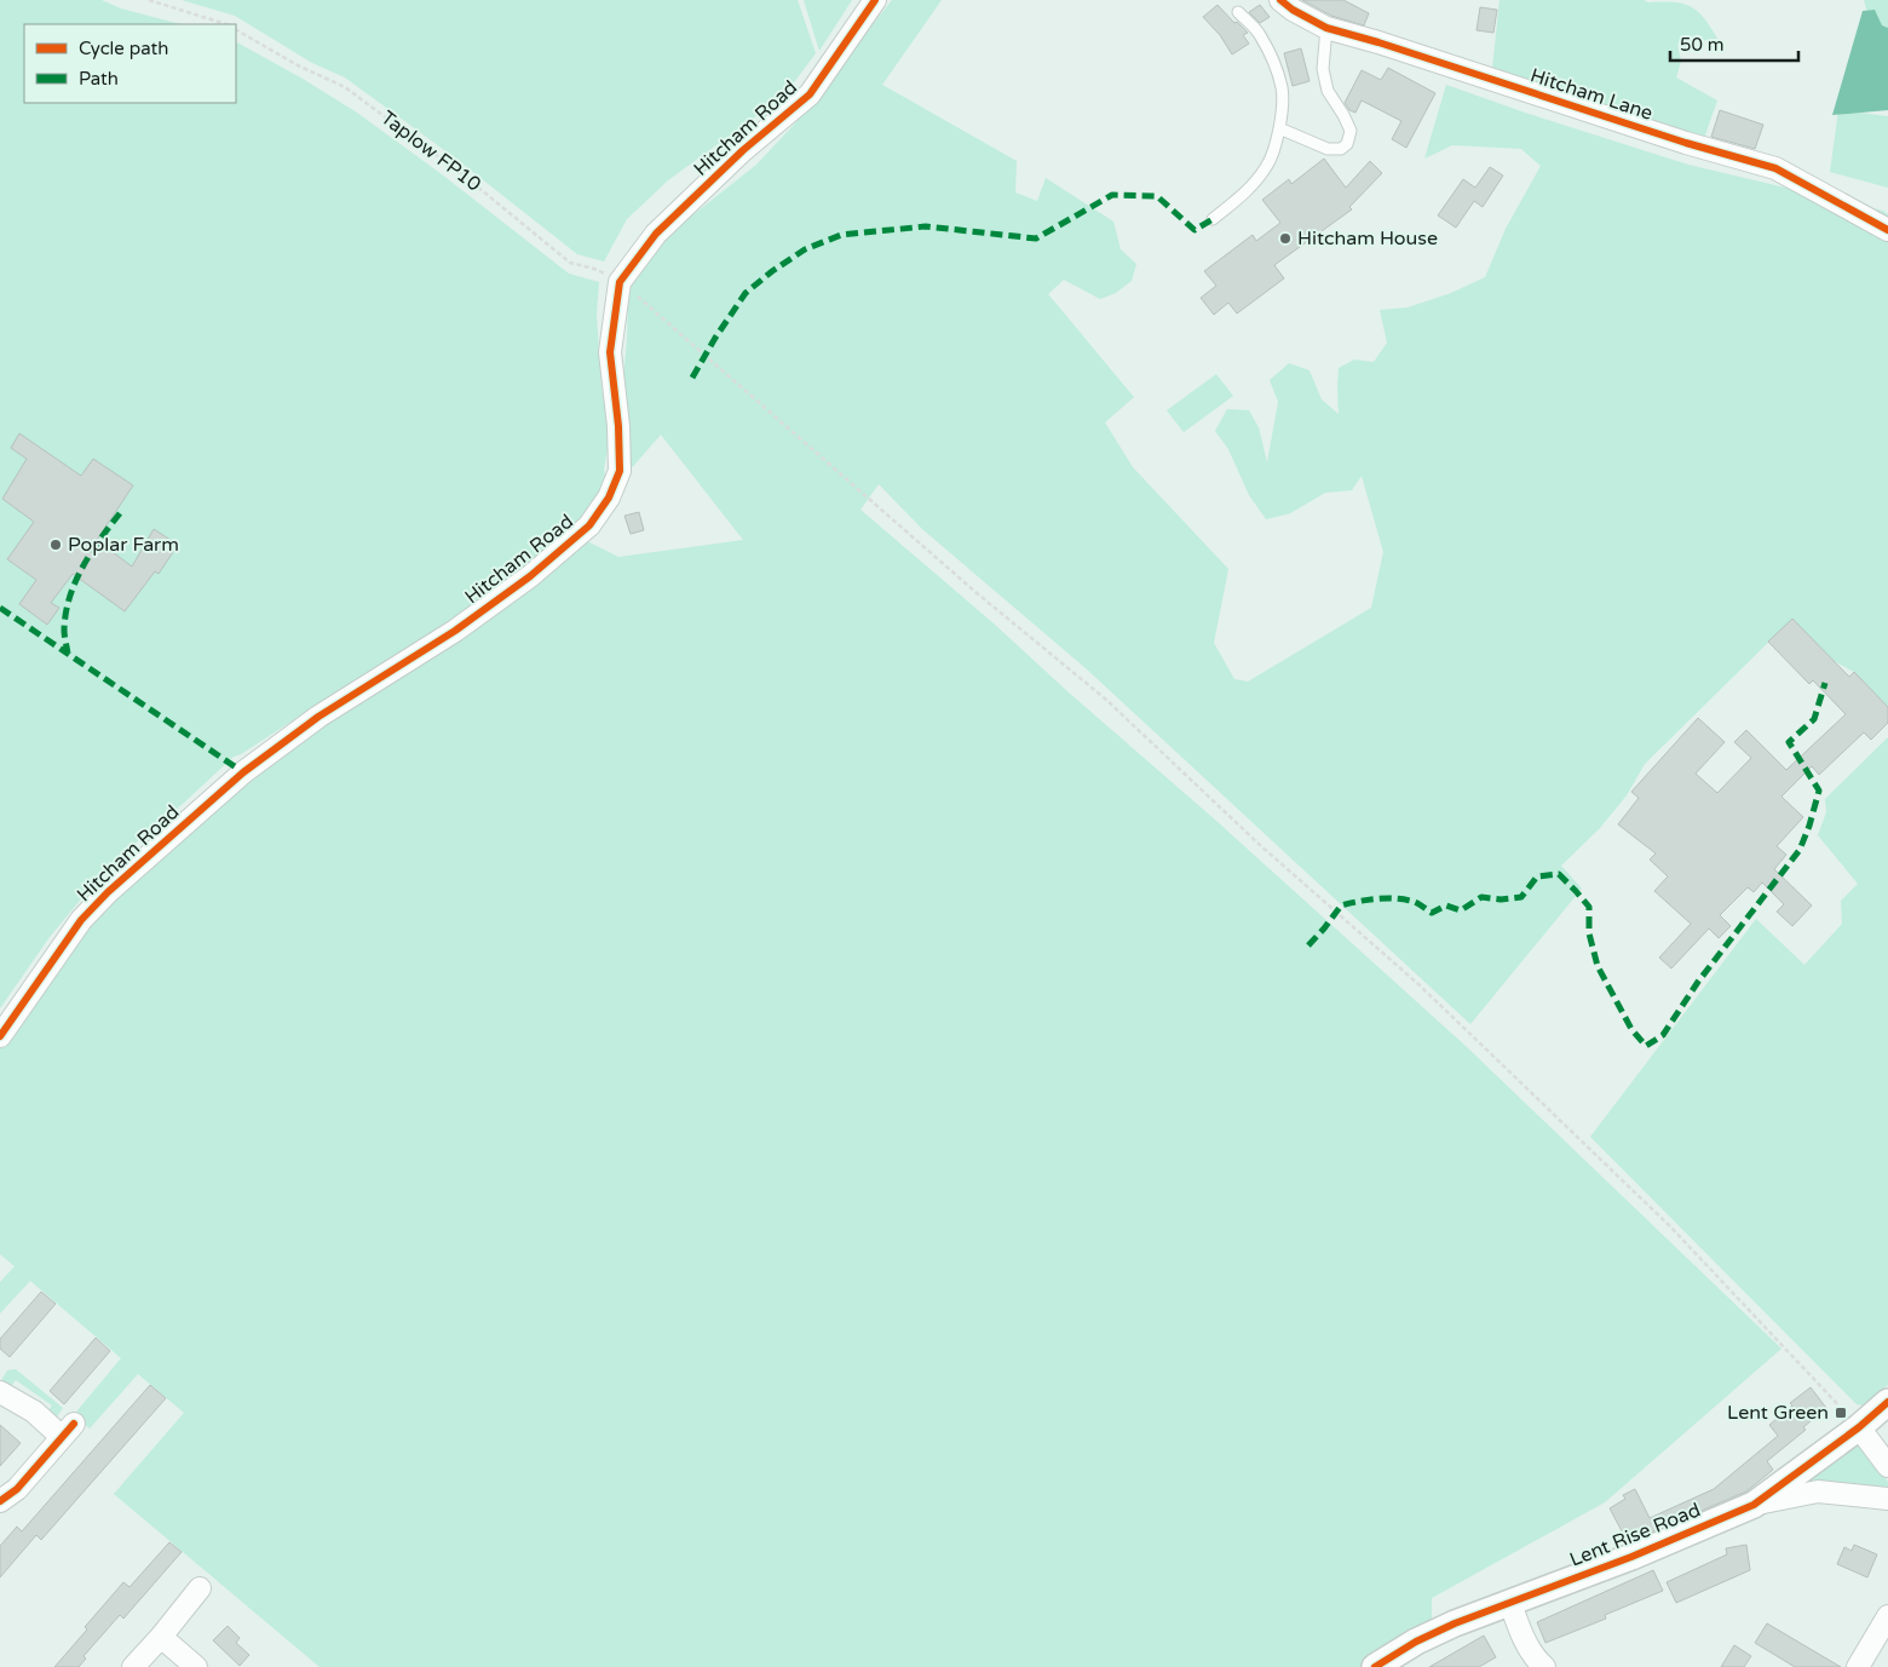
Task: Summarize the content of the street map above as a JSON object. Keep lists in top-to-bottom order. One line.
{"streets":{"street":["Hitcham Lane","Hitcham Road","Lent Rise Road"],"path":["Taplow FP10"]},"crossings":[["Hitcham Road","Taplow FP10"],["Taplow FP10","Lent Rise Road"]],"places":{"other":["Hitcham House","Poplar Farm"],"transit":["Lent Green"]},"legend":["Cycle path","Path"],"scale_bar":"50 m"}
